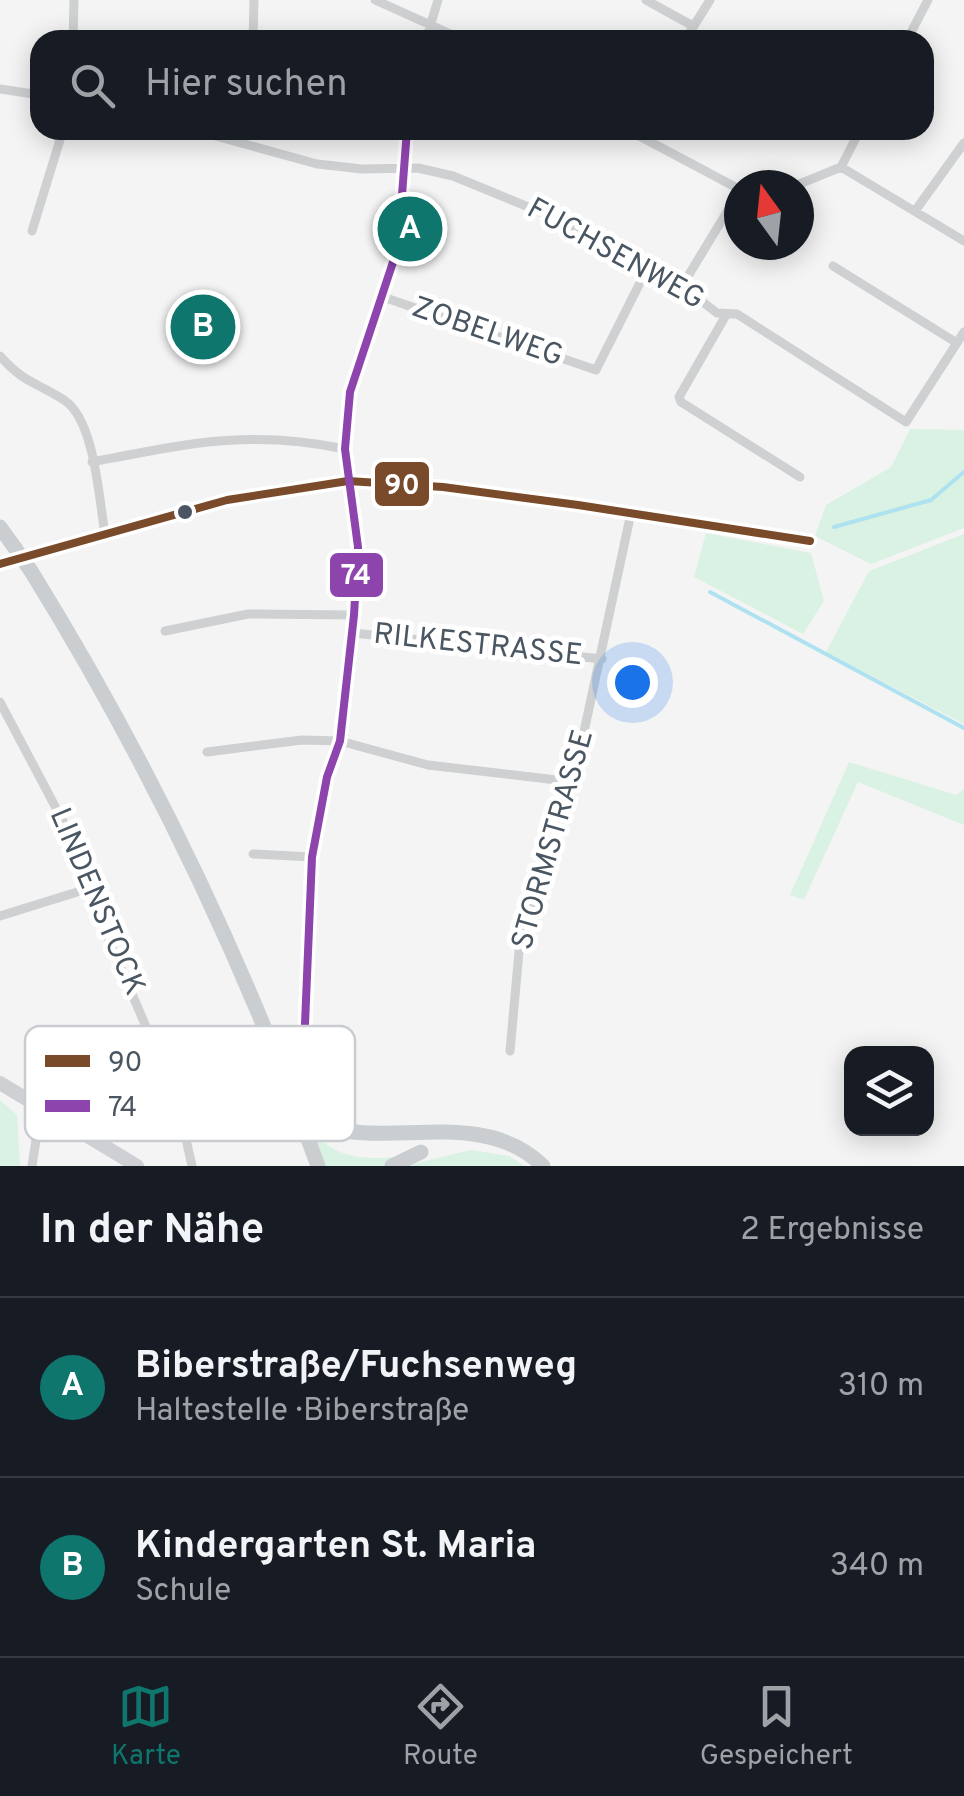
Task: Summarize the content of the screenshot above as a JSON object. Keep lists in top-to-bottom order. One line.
{"streets":{"street":["FUCHSENWEG","ZOBELWEG","RILKESTRASSE","STORMSTRASSE","LINDENSTOCK"]},"crossings":[["FUCHSENWEG","ZOBELWEG"],["RILKESTRASSE","STORMSTRASSE"]],"lines":["transit line 74","transit line 90"],"legend":["90","74"],"north":"top","page":{"search":"Hier suchen","pins":["A","B"],"heading":["In der Nähe","2 Ergebnisse"],"list":[{"mark":"A","name":"Biberstraße/Fuchsenweg","note":"Haltestelle · Biberstraße","value":"310 m"},{"mark":"B","name":"Kindergarten St. Maria","note":"Schule","value":"340 m"}],"nav":["Karte","Route","Gespeichert"]}}
